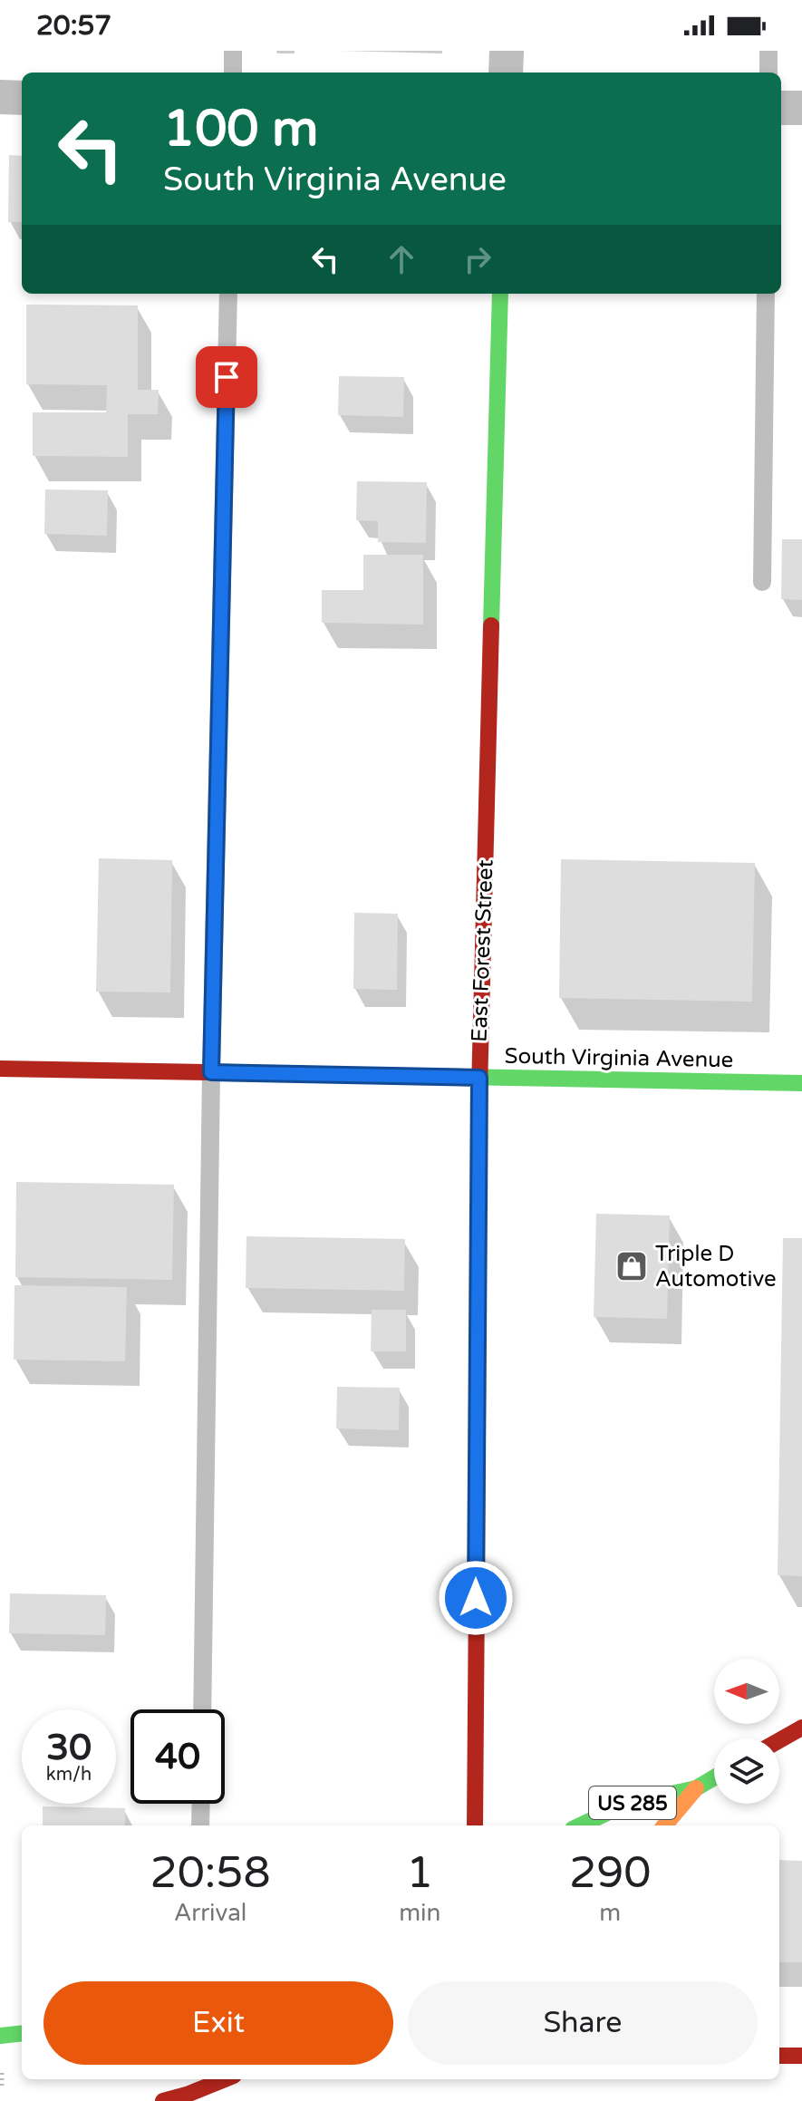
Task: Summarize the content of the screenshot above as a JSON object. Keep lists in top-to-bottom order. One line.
{"streets":{"street":["East Forest Street","South Virginia Avenue","US 285"]},"crossings":[["East Forest Street","South Virginia Avenue"]],"places":{"shop":["Triple D Automotive"]},"north":"left","page":{"status":"20:57","turn":["100 m","South Virginia Avenue"],"speed":"30 km/h","limit":"40","eta":["20:58","Arrival","1","min","290","m"],"buttons":["Exit","Share"]}}
